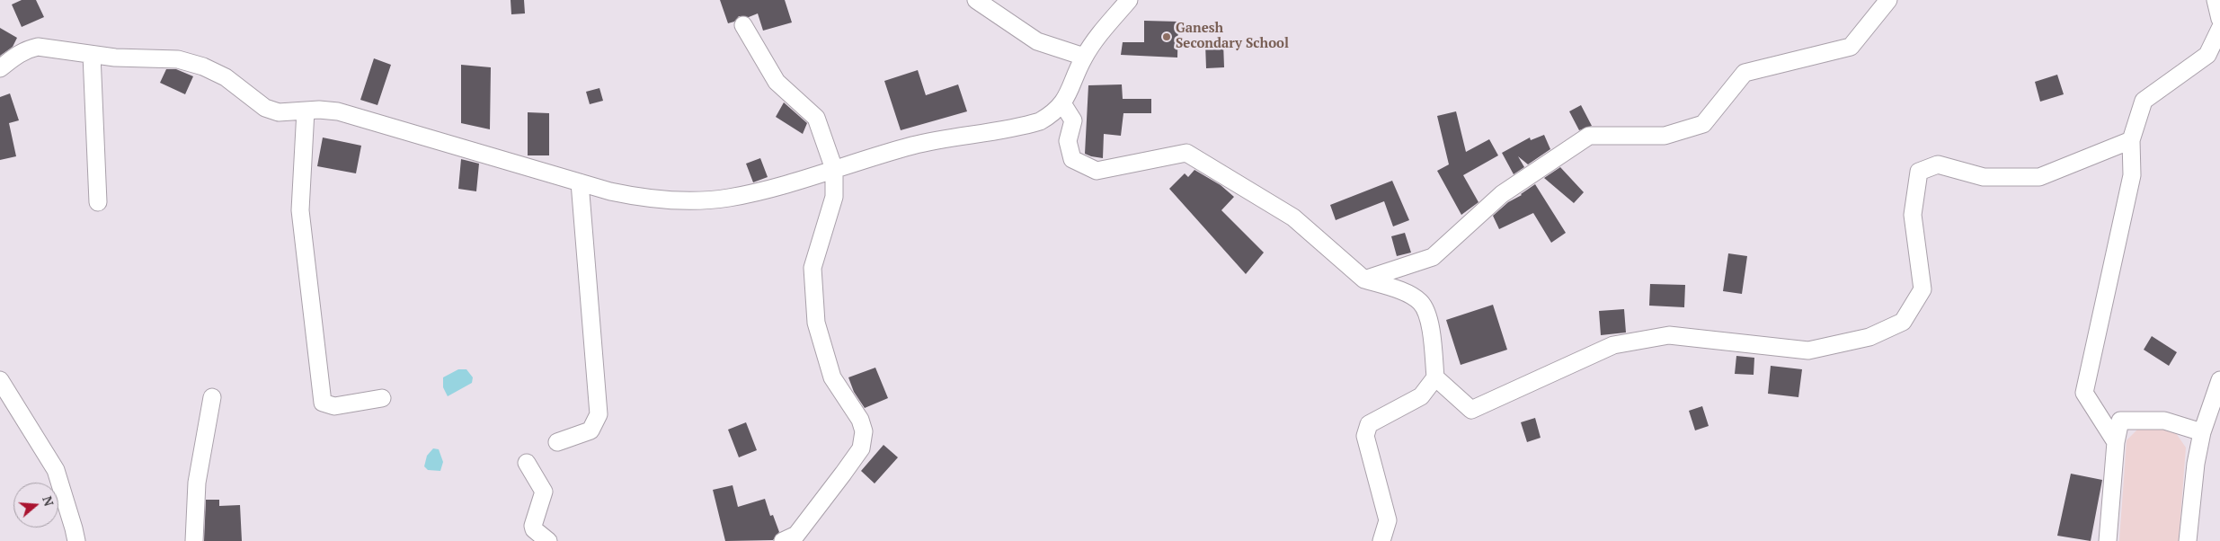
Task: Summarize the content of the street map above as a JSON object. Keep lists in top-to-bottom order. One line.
{"places":["Ganesh Secondary School"],"north":"right"}
